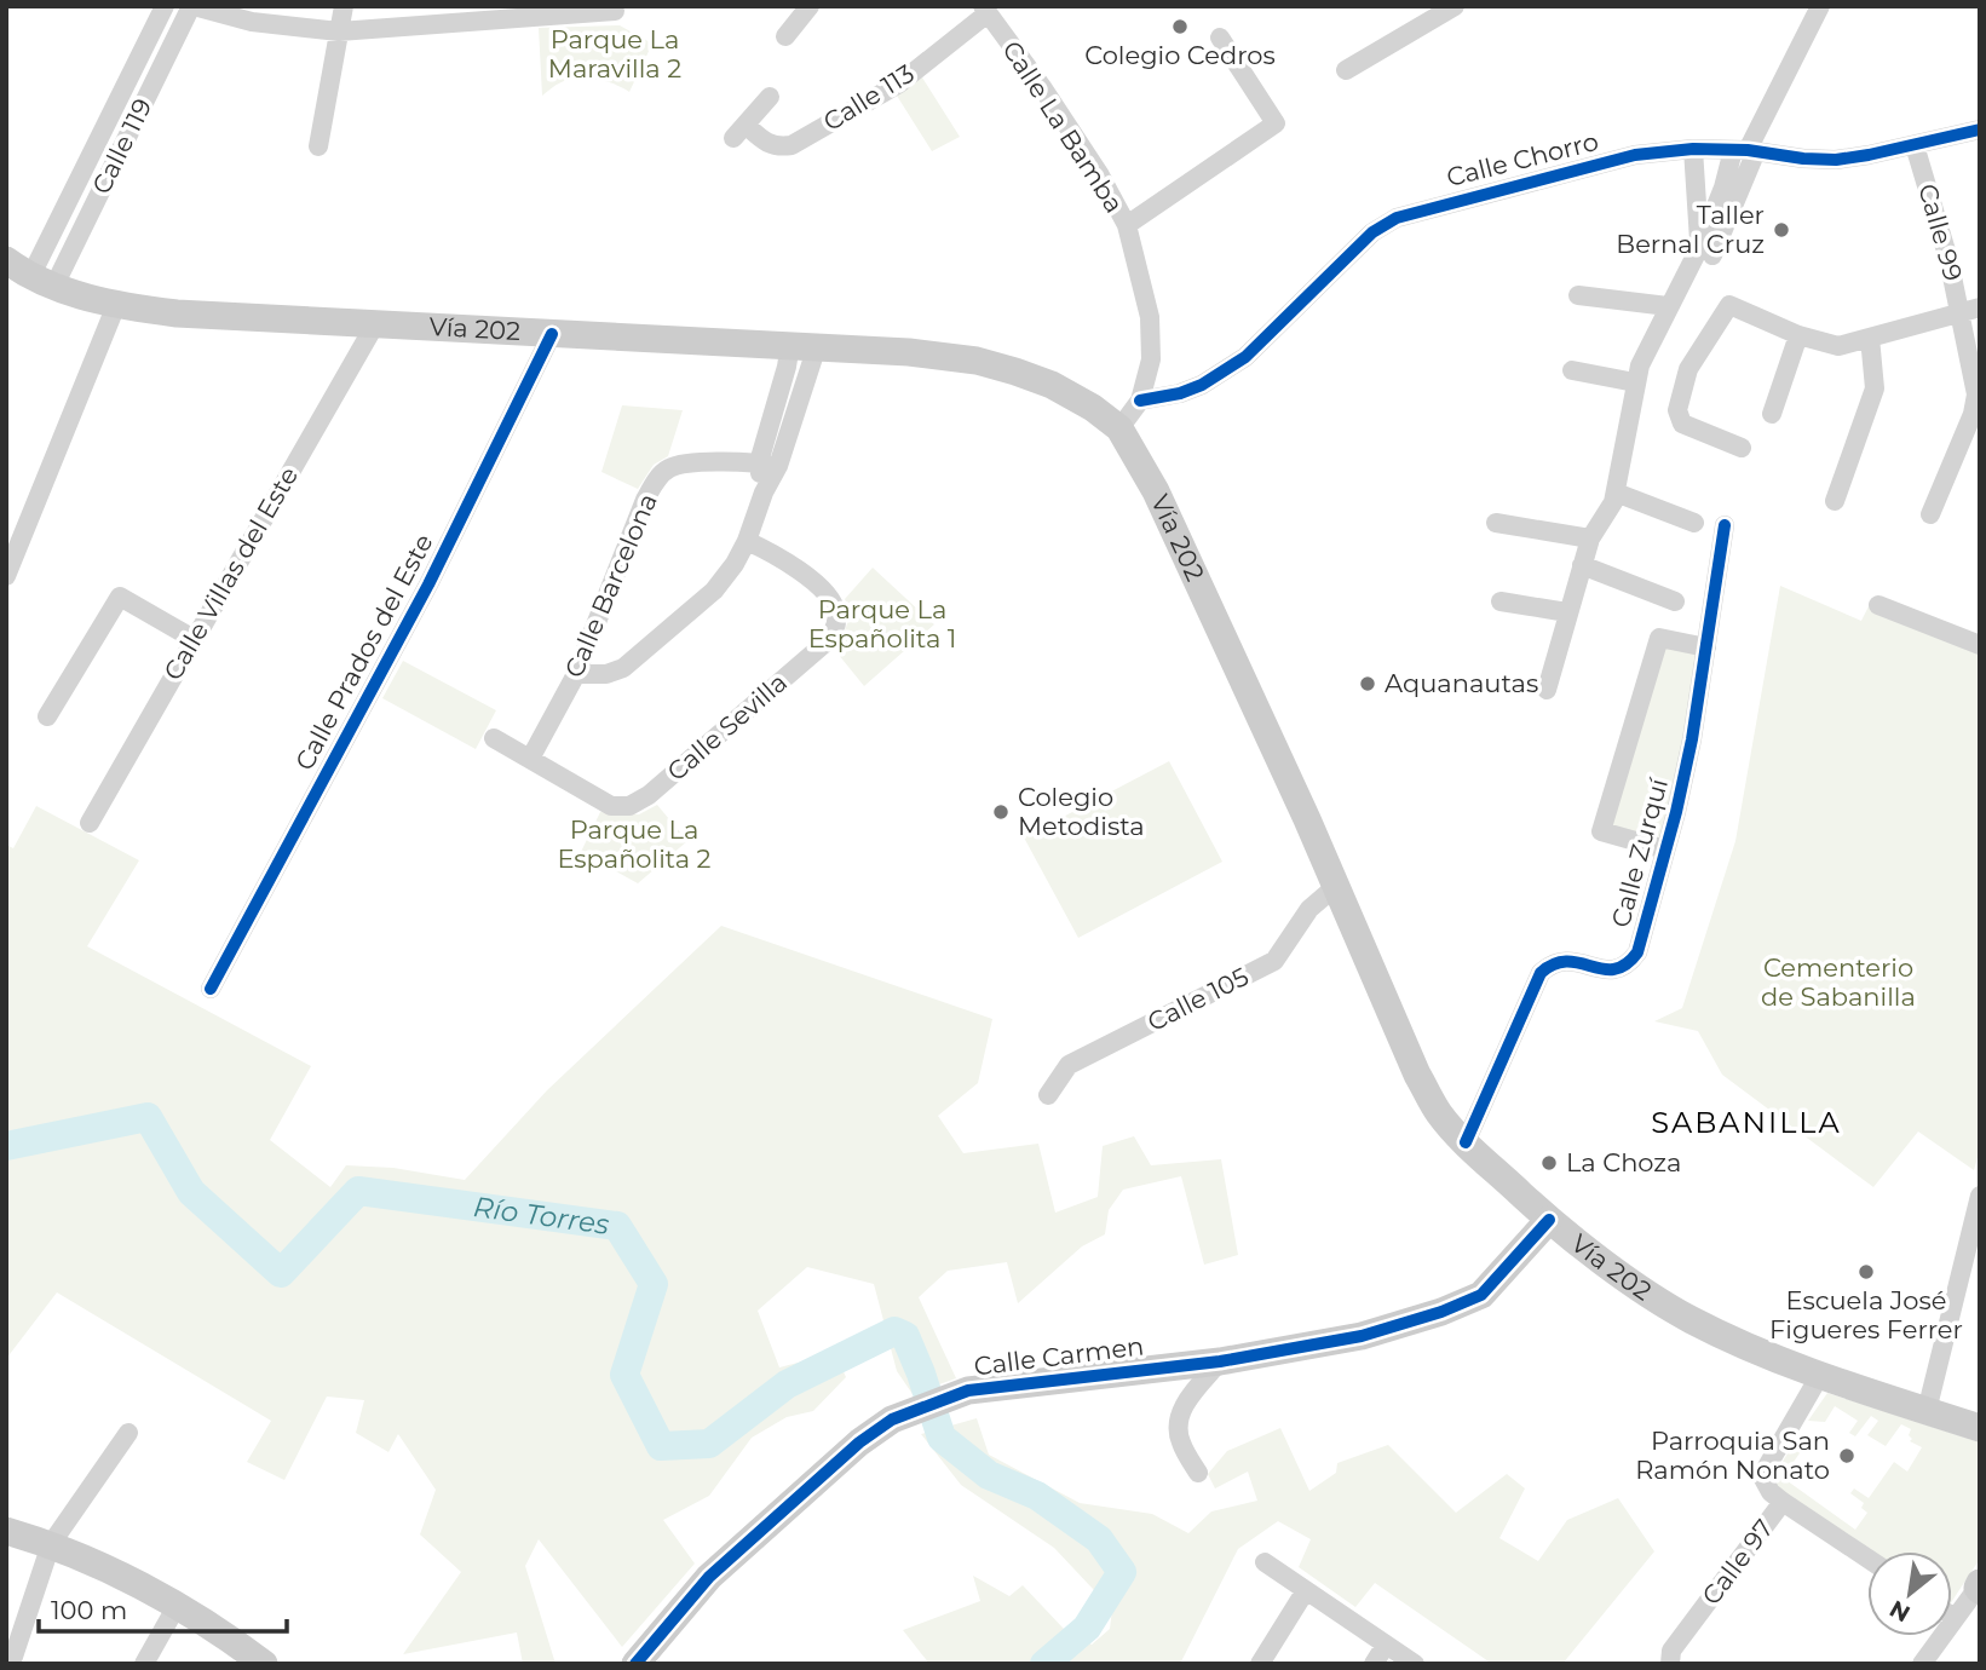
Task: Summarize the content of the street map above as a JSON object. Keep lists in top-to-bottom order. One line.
{"streets":{"main road":["Vía 202","Calle Carmen"],"street":["Calle 113","Calle La Bamba","Calle 119","Calle Chorro","Calle 99","Calle Villas del Este","Calle Barcelona","Calle Prados del Este","Calle Sevilla","Calle Zurquí","Calle 105","Calle 97"]},"crossings":[["Calle 113","Calle La Bamba"],["Calle La Bamba","Calle Chorro"],["Calle 119","Vía 202"],["Calle Chorro","Calle 99"],["Vía 202","Calle Villas del Este"],["Vía 202","Calle Prados del Este"],["Vía 202","Calle Zurquí"],["Vía 202","Calle 105"],["Vía 202","Calle Carmen"],["Vía 202","Calle 97"],["Calle Barcelona","Calle Sevilla"]],"districts":["SABANILLA"],"water":["Río Torres"],"parks":["Parque La Maravilla 2","Parque La Españolita 1","Parque La Españolita 2","Cementerio de Sabanilla"],"places":["Colegio Cedros","Taller Bernal Cruz","Aquanautas","Colegio Metodista","La Choza","Escuela José Figueres Ferrer","Parroquia San Ramón Nonato"],"scale_bar":"100 m","north":"bottom left"}
